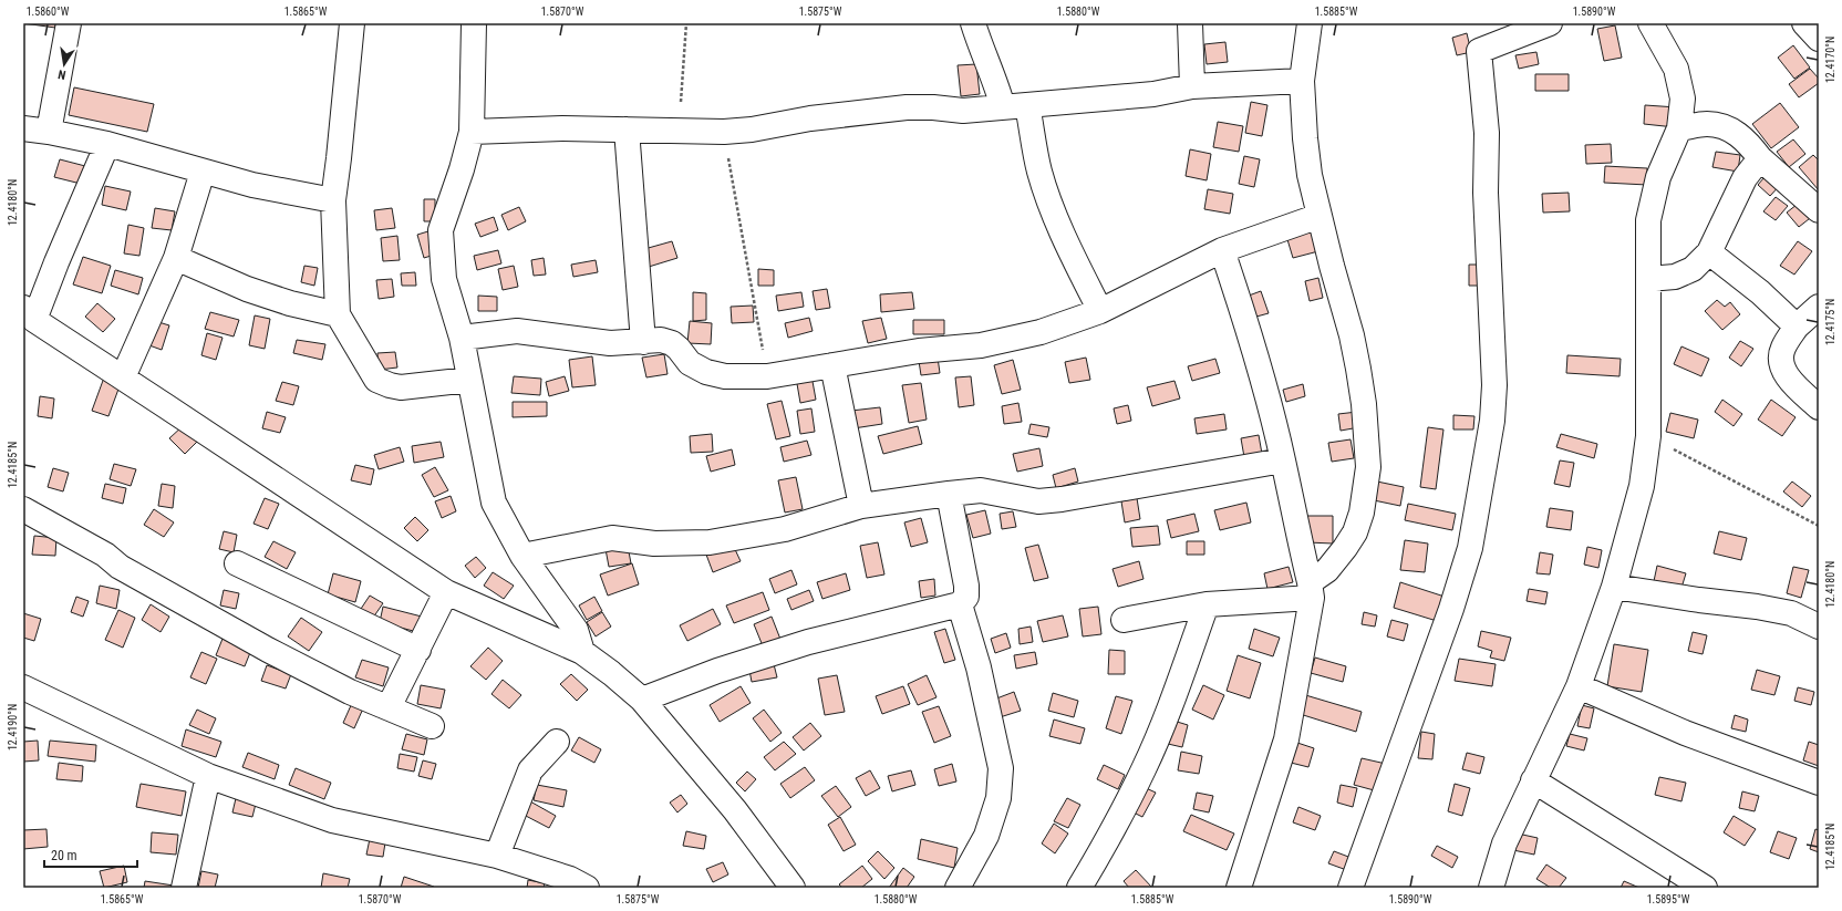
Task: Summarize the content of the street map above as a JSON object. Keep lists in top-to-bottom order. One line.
{"scale_bar":"20 m","north":"bottom","coordinates":["1.5860°W","1.5865°W","1.5870°W","1.5875°W","1.5880°W","1.5885°W","1.5890°W","12.4170°N","12.4180°N","12.4175°N","12.4185°N","12.4190°N","1.5895°W"]}
